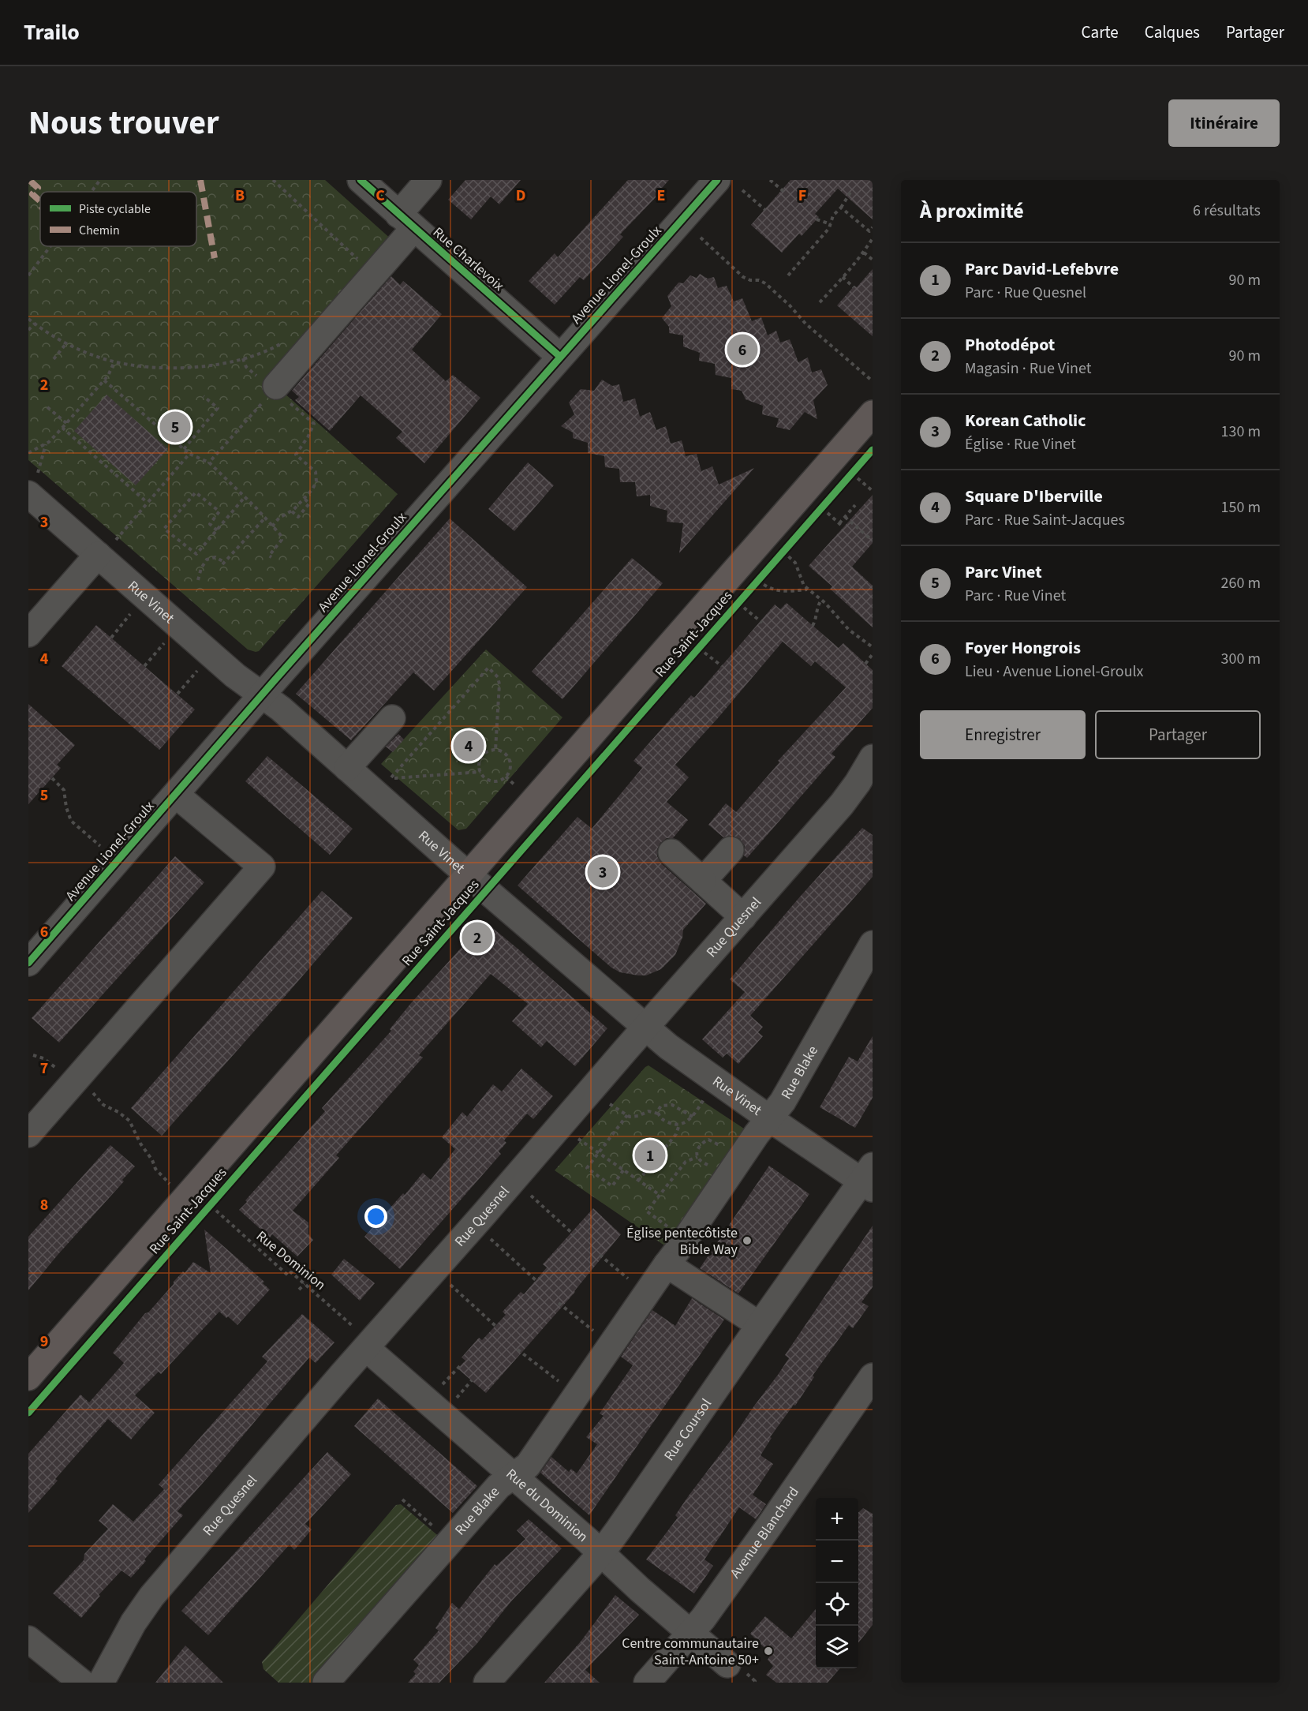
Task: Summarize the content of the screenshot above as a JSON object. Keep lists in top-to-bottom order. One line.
{"streets":{"main road":["Rue Saint-Jacques"],"street":["Rue Charlevoix","Avenue Lionel-Groulx","Rue Vinet","Rue Quesnel","Rue Blake","Rue Coursol","Rue du Dominion","Avenue Blanchard"],"path":["Rue Dominion"]},"crossings":[["Rue Charlevoix","Avenue Lionel-Groulx"],["Avenue Lionel-Groulx","Rue Vinet"],["Rue Vinet","Rue Saint-Jacques"],["Rue Vinet","Rue Quesnel"],["Rue Vinet","Rue Blake"],["Rue Vinet","Rue Coursol"],["Rue Quesnel","Rue Dominion"],["Rue Quesnel","Rue du Dominion"],["Rue Blake","Rue du Dominion"],["Rue Dominion","Rue du Dominion"],["Rue Coursol","Rue du Dominion"],["Rue du Dominion","Avenue Blanchard"]],"places":["Église pentecôtiste Bible Way","Centre communautaire Saint-Antoine 50+"],"legend":["Piste cyclable","Chemin"],"page":{"header":"Trailo","nav":["Carte","Calques","Partager"],"title":"Nous trouver","buttons":["Itinéraire",["Enregistrer","Partager"]],"heading":["À proximité","6 résultats"],"list":[{"mark":"1","name":"Parc David-Lefebvre","note":"Parc · Rue Quesnel","value":"90 m"},{"mark":"2","name":"Photodépot","note":"Magasin · Rue Vinet","value":"90 m"},{"mark":"3","name":"Korean Catholic","note":"Église · Rue Vinet","value":"130 m"},{"mark":"4","name":"Square D'Iberville","note":"Parc · Rue Saint-Jacques","value":"150 m"},{"mark":"5","name":"Parc Vinet","note":"Parc · Rue Vinet","value":"260 m"},{"mark":"6","name":"Foyer Hongrois","note":"Lieu · Avenue Lionel-Groulx","value":"300 m"}],"pins":["6","5","4","3","2","1"],"map_buttons":["+","−"]},"grid":{"columns":["B","C","D","E","F"],"rows":["2","3","4","5","6","7","8","9"]}}
